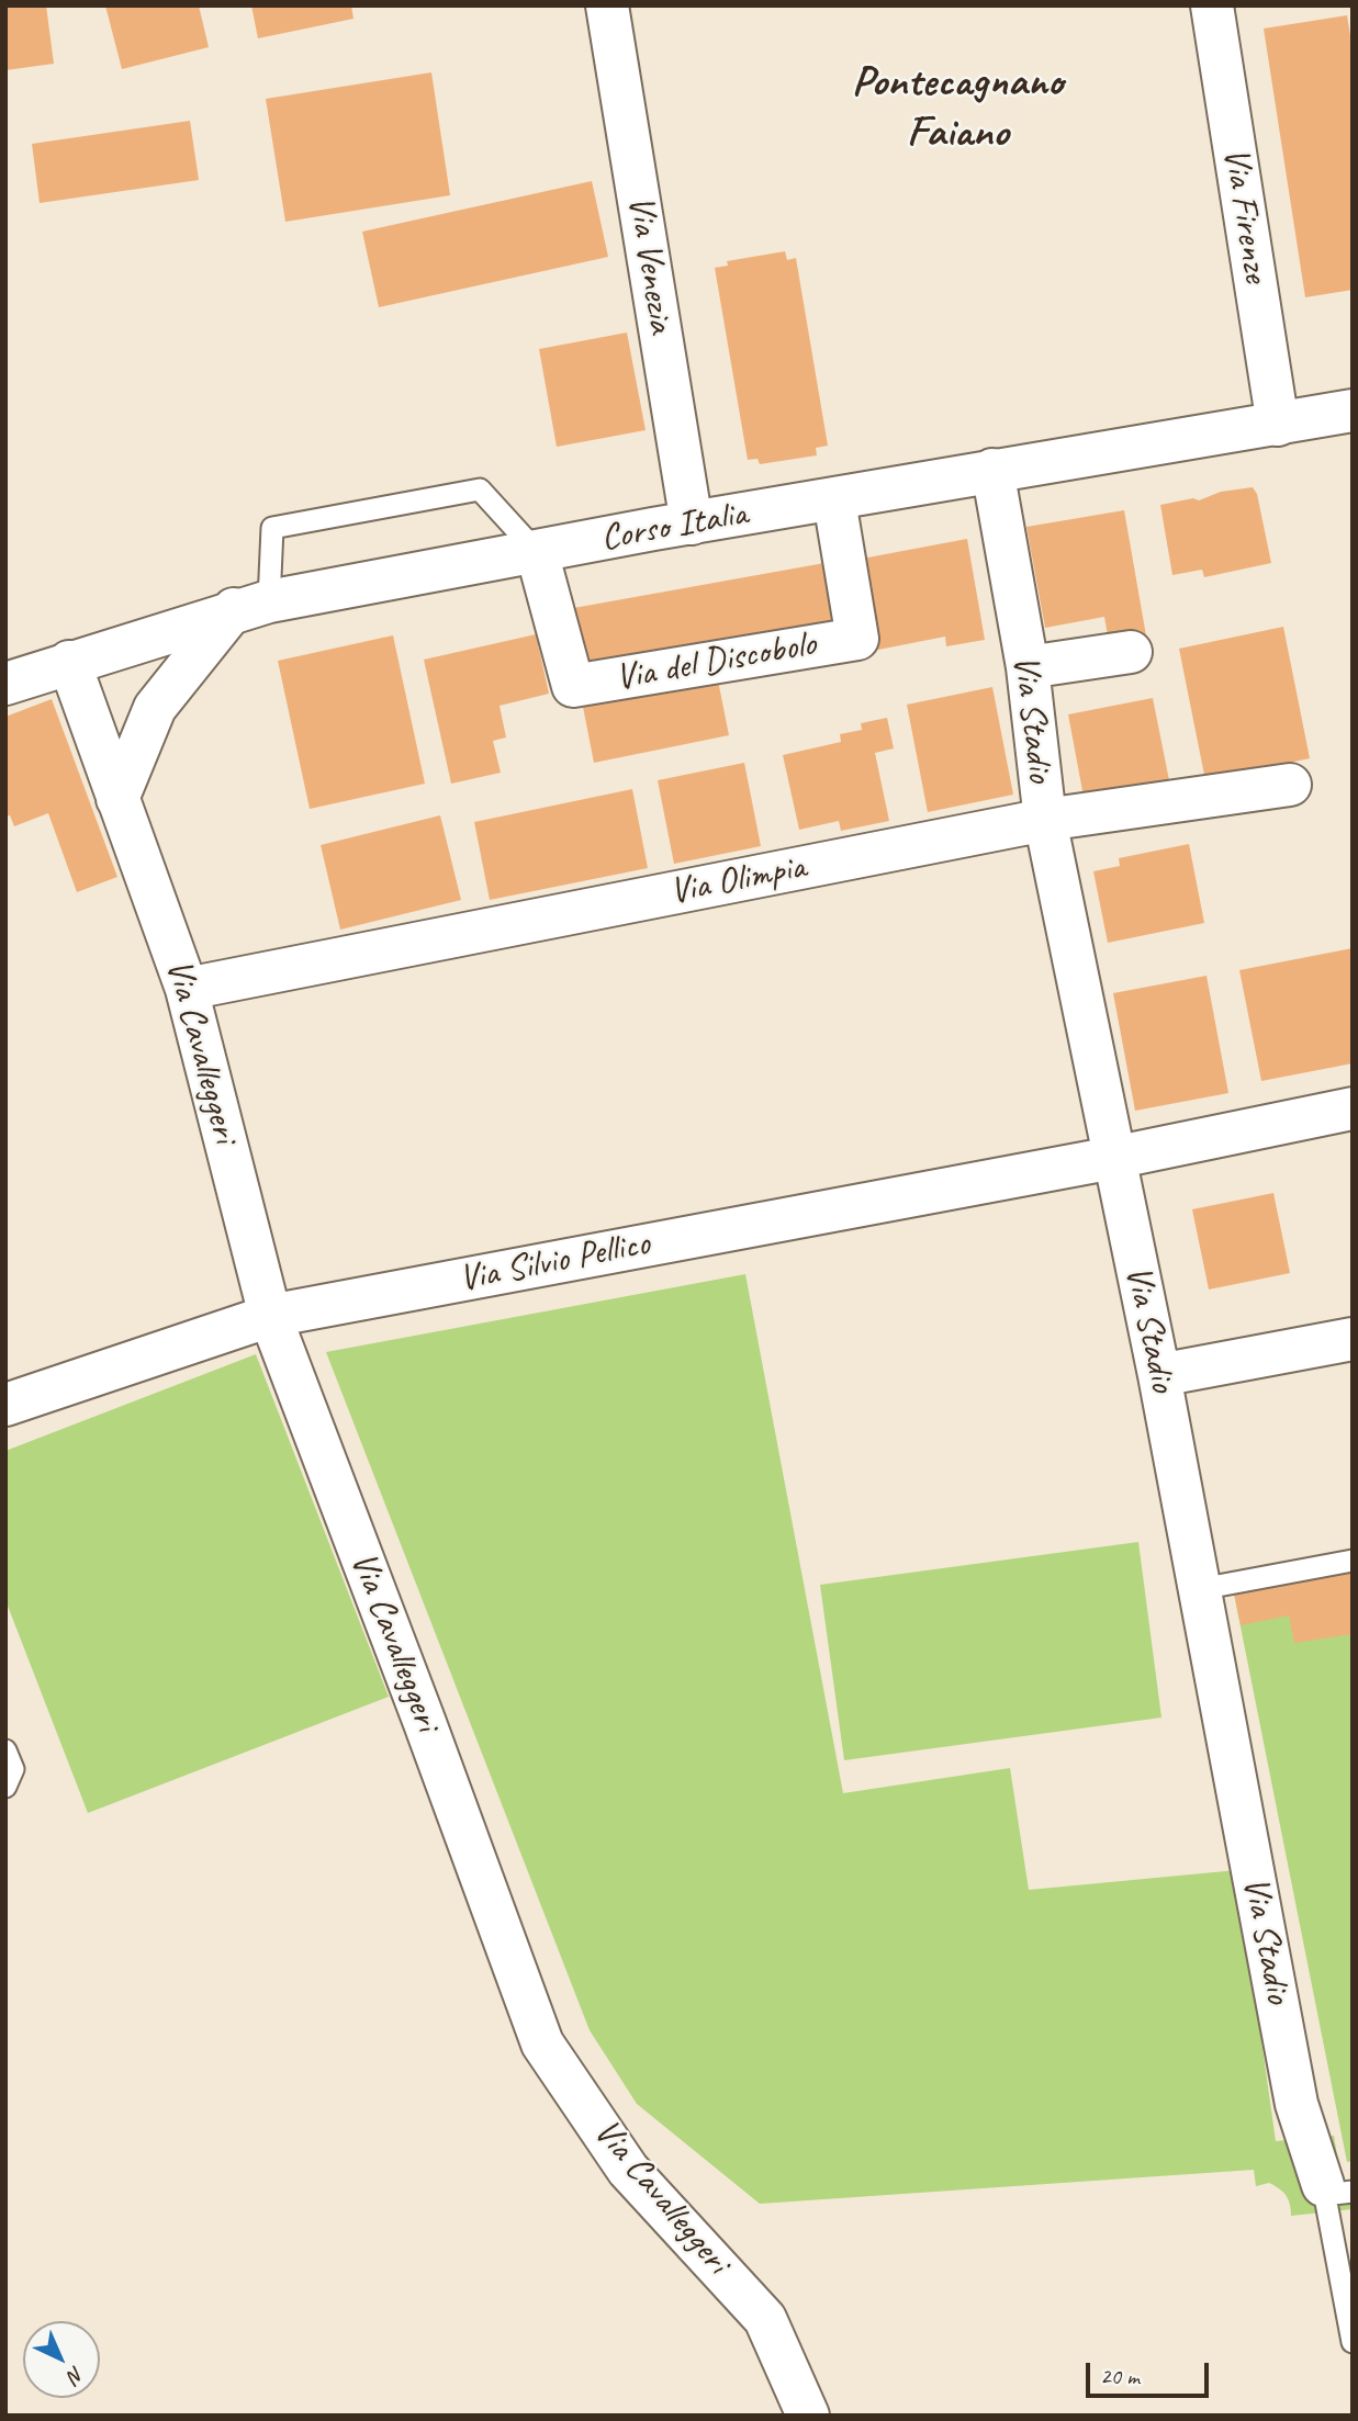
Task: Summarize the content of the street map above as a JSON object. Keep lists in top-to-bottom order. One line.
{"streets":{"street":["Via Firenze","Via Venezia","Corso Italia","Via del Discobolo","Via Stadio","Via Olimpia","Via Cavalleggeri","Via Silvio Pellico"]},"crossings":[["Via Firenze","Corso Italia"],["Via Venezia","Corso Italia"],["Corso Italia","Via del Discobolo"],["Corso Italia","Via Stadio"],["Corso Italia","Via Cavalleggeri"],["Via Stadio","Via Olimpia"],["Via Stadio","Via Silvio Pellico"],["Via Olimpia","Via Cavalleggeri"],["Via Cavalleggeri","Via Silvio Pellico"]],"districts":["Pontecagnano Faiano"],"scale_bar":"20 m","north":"bottom right"}
